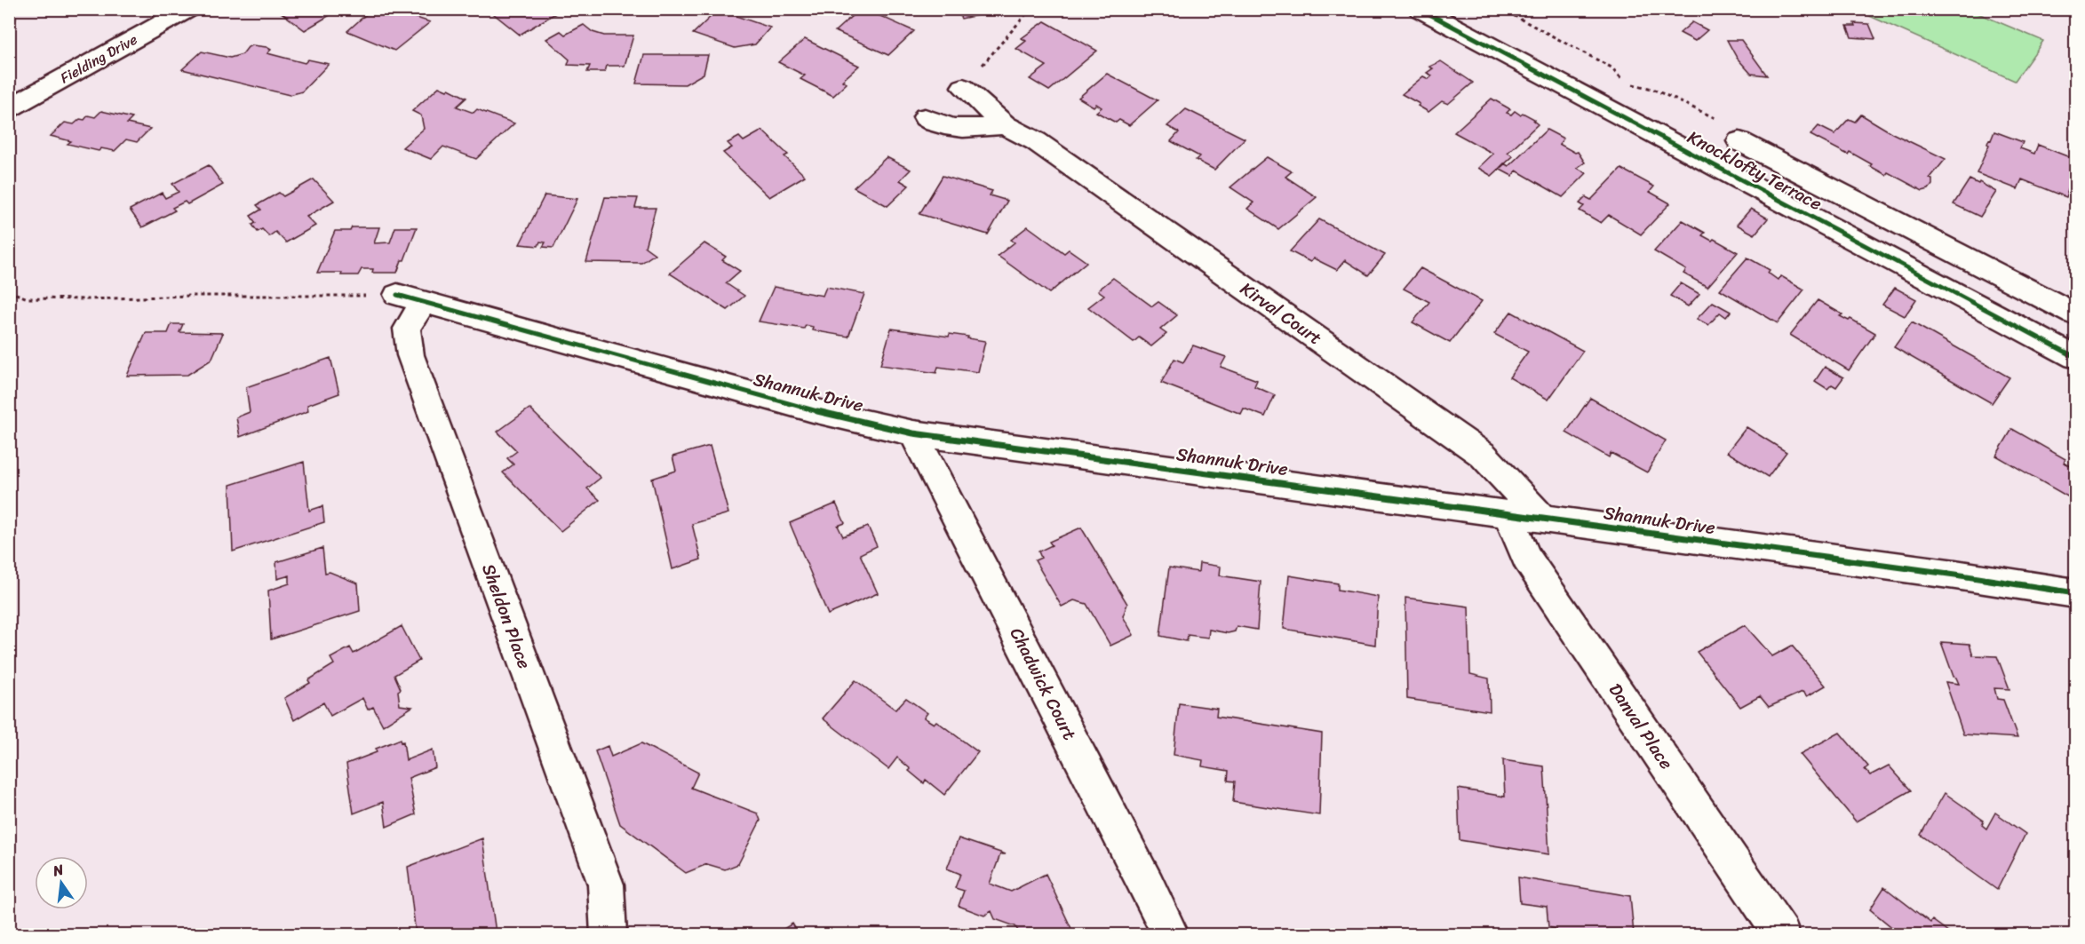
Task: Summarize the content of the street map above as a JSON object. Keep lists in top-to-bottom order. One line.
{"streets":{"street":["Fielding Drive","Knocklofty Terrace","Kirval Court","Shannuk Drive","Sheldon Place","Chadwick Court","Danval Place"]},"crossings":[["Kirval Court","Shannuk Drive"],["Shannuk Drive","Sheldon Place"],["Shannuk Drive","Chadwick Court"],["Shannuk Drive","Danval Place"]],"north":"top"}
